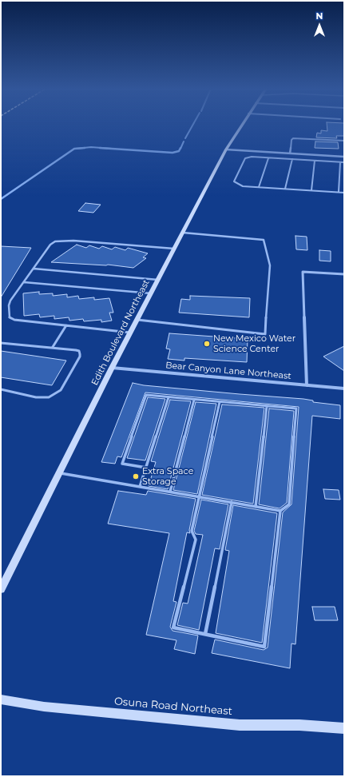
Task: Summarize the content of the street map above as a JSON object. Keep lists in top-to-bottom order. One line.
{"streets":{"street":["Edith Boulevard Northeast","Bear Canyon Lane Northeast","Osuna Road Northeast"]},"crossings":[["Edith Boulevard Northeast","Bear Canyon Lane Northeast"]],"places":["New Mexico Water Science Center","Extra Space Storage"],"north":"top"}
